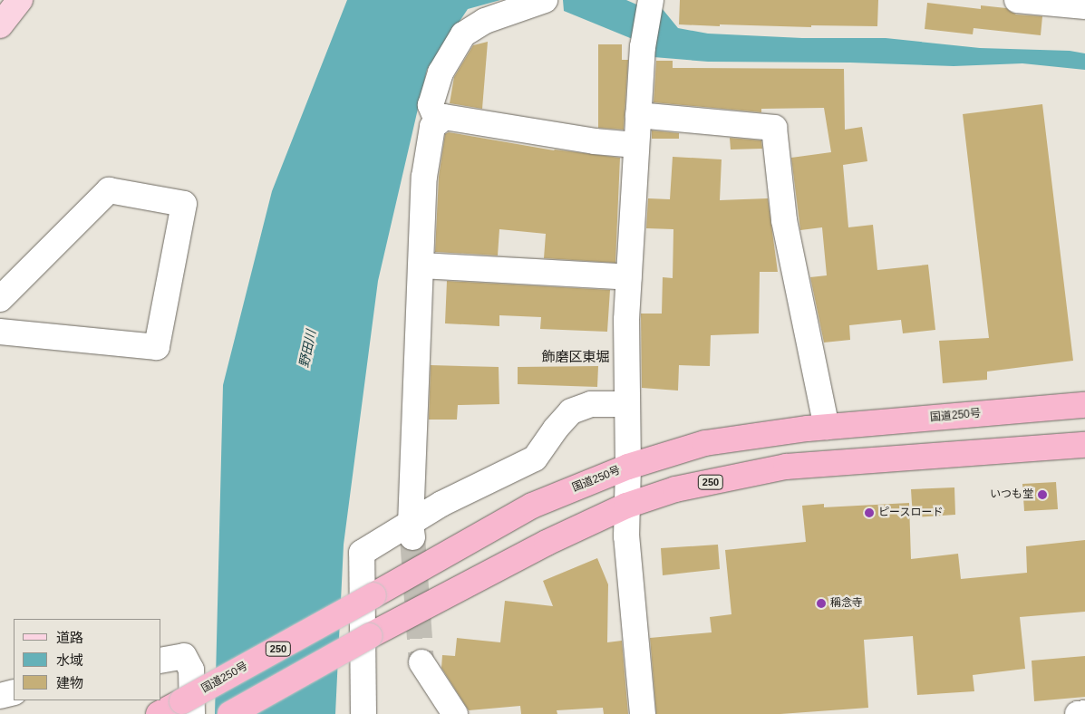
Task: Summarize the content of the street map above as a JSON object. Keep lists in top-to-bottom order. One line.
{"streets":{"highway":["国道250号","250"]},"districts":["飾磨区東堀"],"water":["野田川"],"places":["いつも堂","ピースロード","稱念寺"],"legend":["道路","水域","建物"]}
